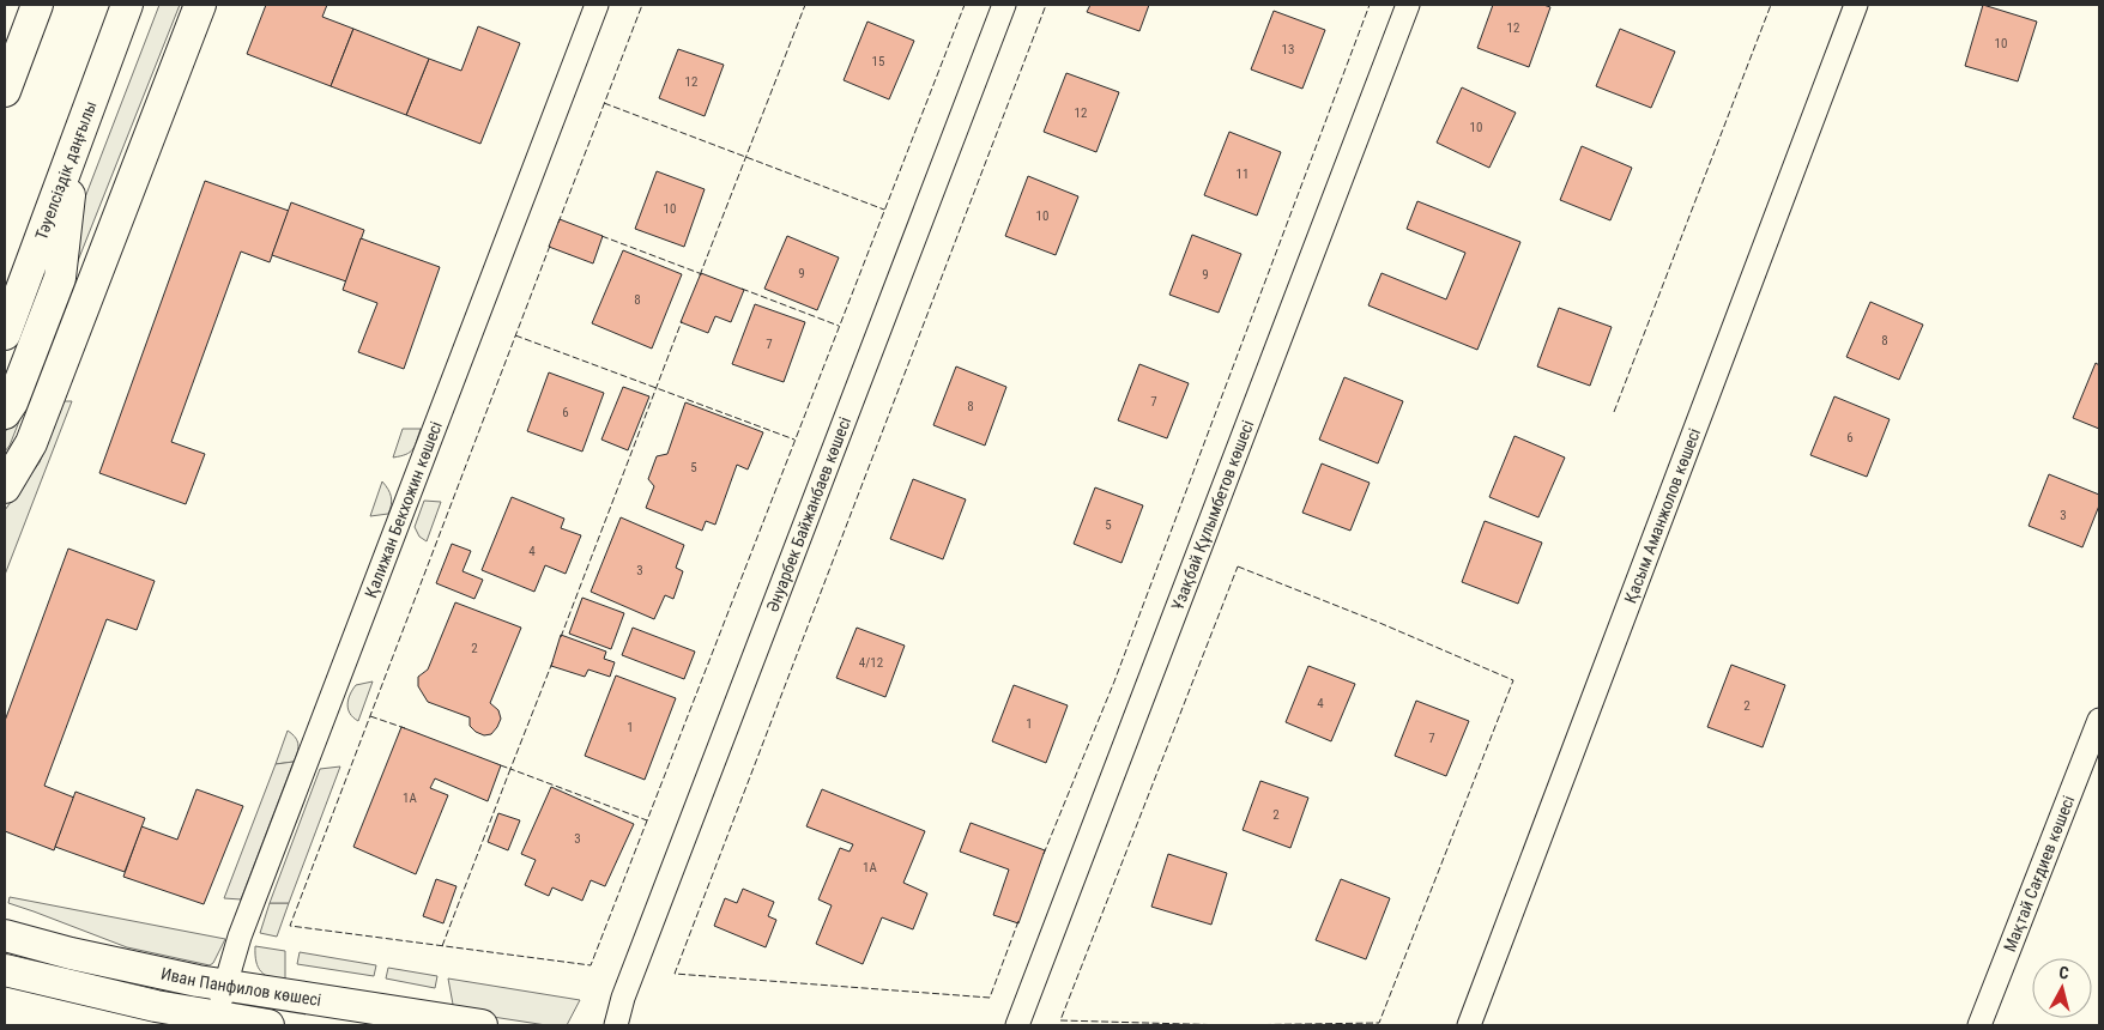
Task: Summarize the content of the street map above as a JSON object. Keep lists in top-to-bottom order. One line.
{"streets":{"main road":["Тәуелсіздік даңғылы","Иван Панфилов көшесі"],"street":["Қалижан Бекхожин көшесі","Әнуарбек Байжанбаев көшесі","Ұзақбай Құлымбетов көшесі","Қасым Аманжолов көшесі","Мақтай Сағдиев көшесі"]},"crossings":[["Қалижан Бекхожин көшесі","Иван Панфилов көшесі"]],"house_numbers":["12","10","13","15","12","12","10","11","10","10","9","9","8","8","7","7","8","6","6","5","3","5","4","3","2","4/12","4","2","1","1","7","1А","2","3","1А"],"north":"top"}
